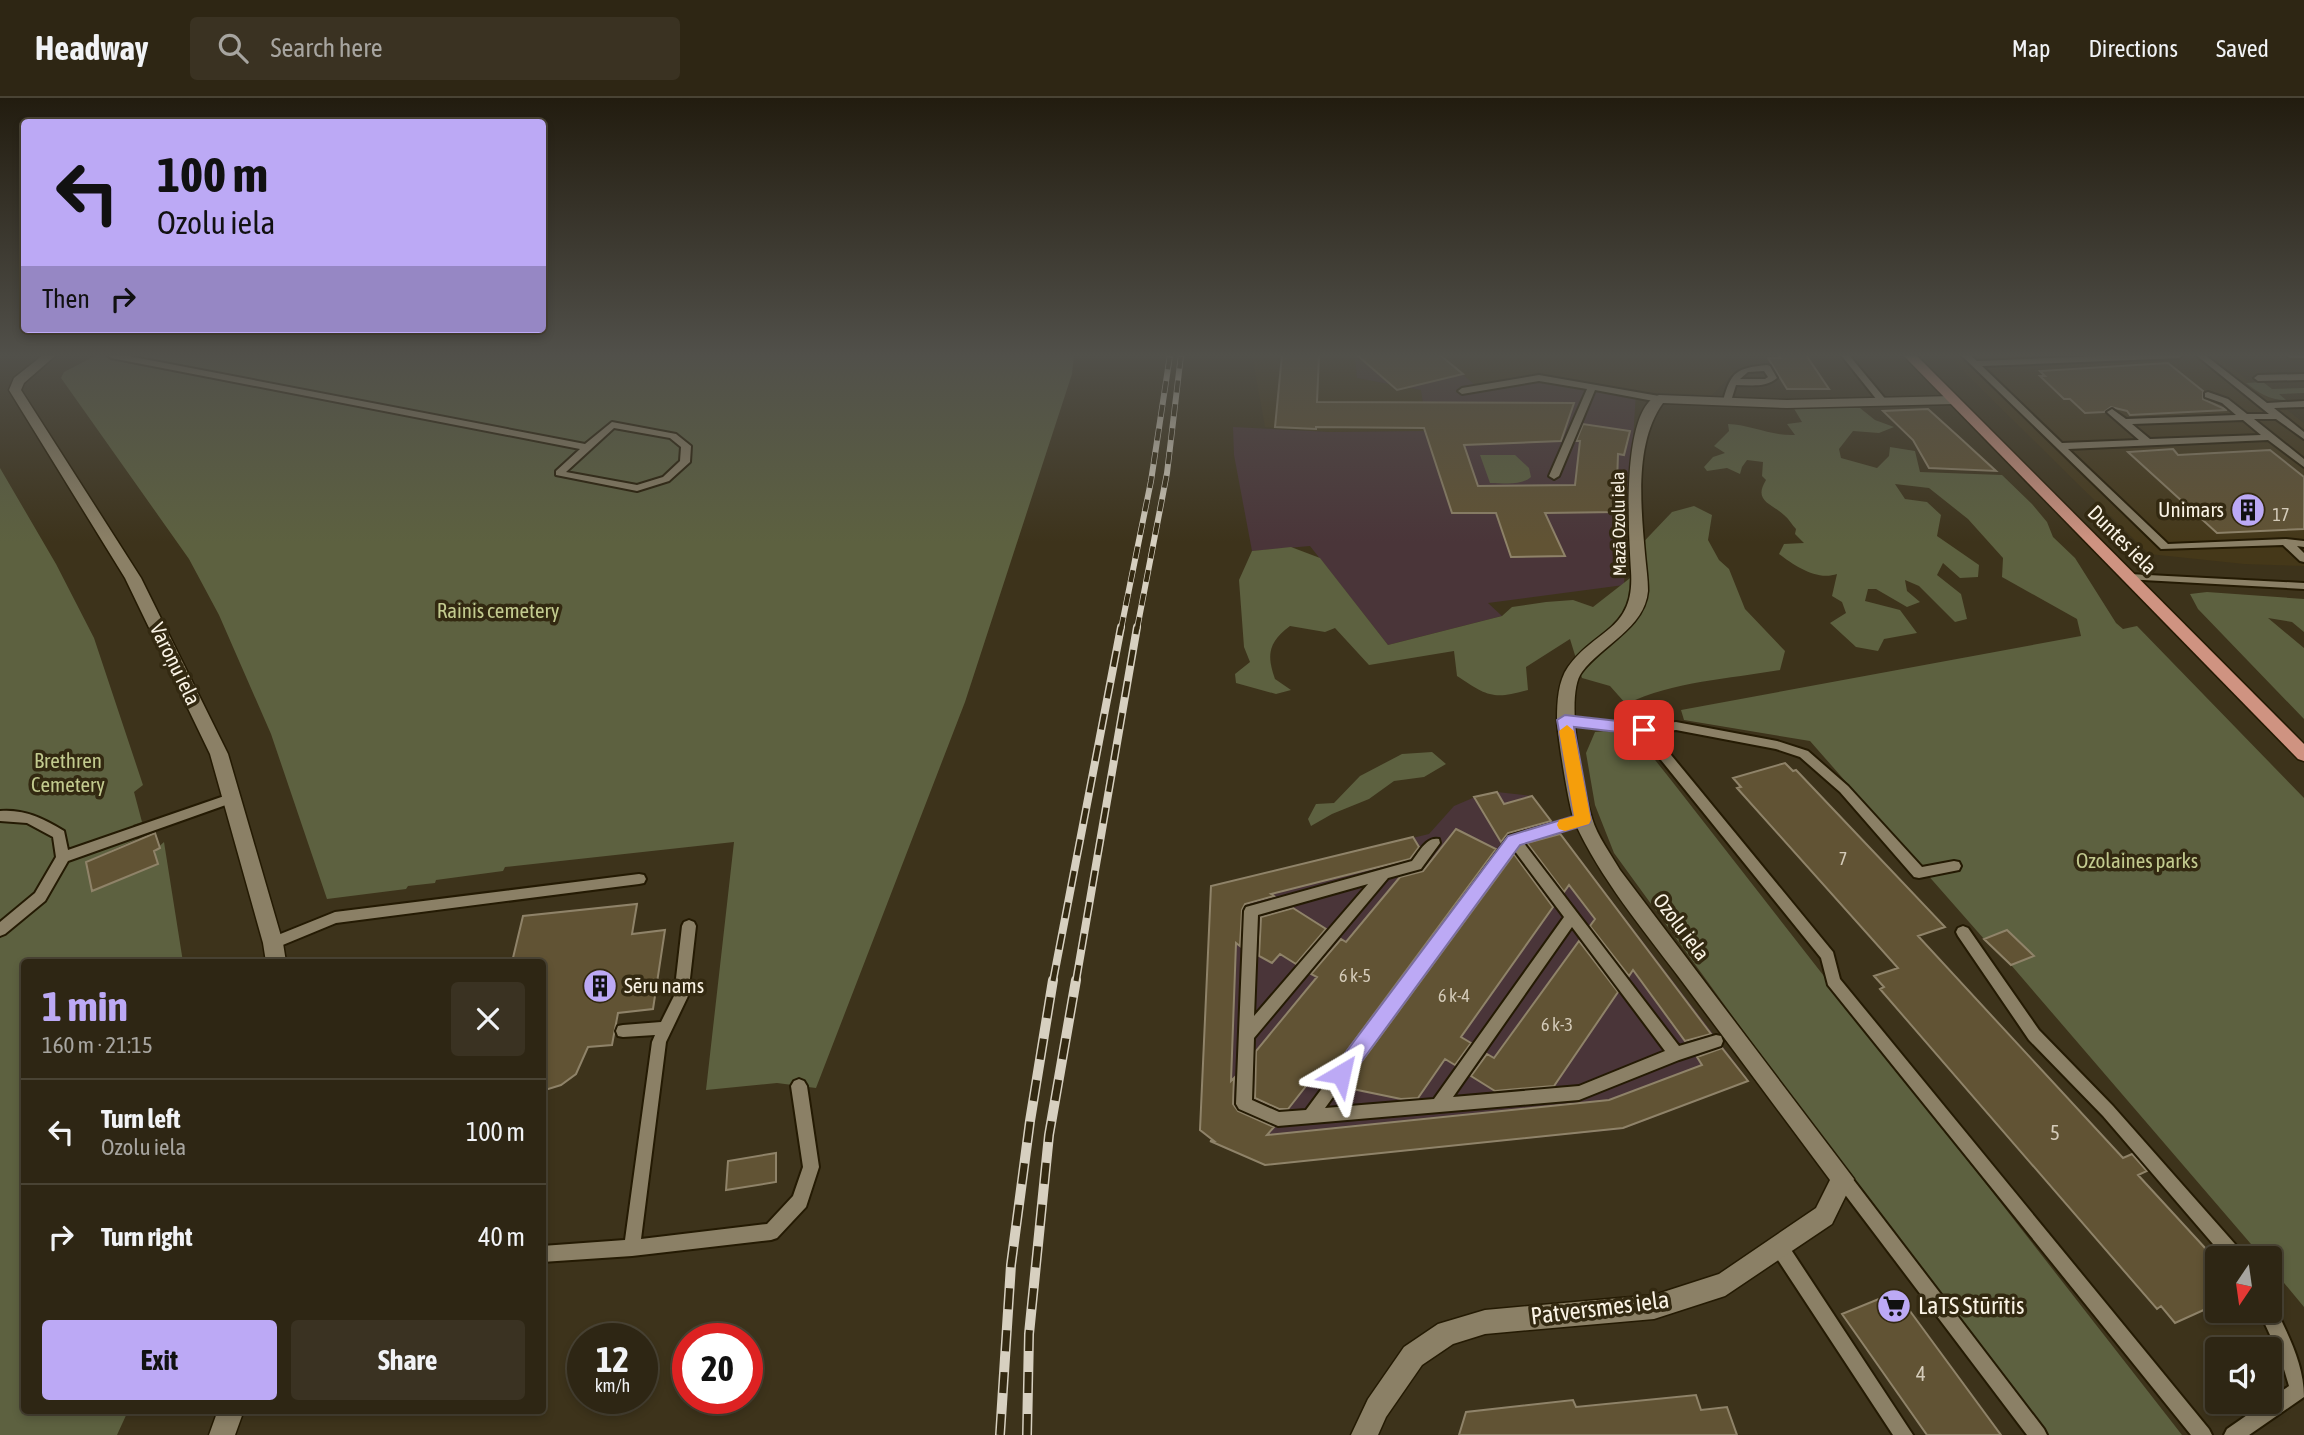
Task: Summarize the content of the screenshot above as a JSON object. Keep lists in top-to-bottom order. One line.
{"streets":{"main road":["Duntes iela"],"street":["Mazā Ozolu iela","Varoņu iela","Ozolu iela","Patversmes iela"]},"crossings":[["Mazā Ozolu iela","Ozolu iela"],["Ozolu iela","Patversmes iela"]],"parks":["Rainis cemetery","Brethren Cemetery","Ozolaines parks"],"places":{"building":["Unimars","Sēru nams"],"supermarket":["LaTS Stūrītis"]},"house_numbers":["17","7","6 k-5","6 k-4","6 k-3","5","4"],"north":"bottom","page":{"header":"Headway","search":"Search here","nav":["Map","Directions","Saved"],"turn":["100 m","Ozolu iela"],"then":"Then","heading":["1 min","160 m · 21:15"],"list":[{"name":"Turn left","note":"Ozolu iela","value":"100 m"},{"name":"Turn right","value":"40 m"}],"buttons":["Exit","Share"],"speed":"12 km/h","limit":"20"}}
